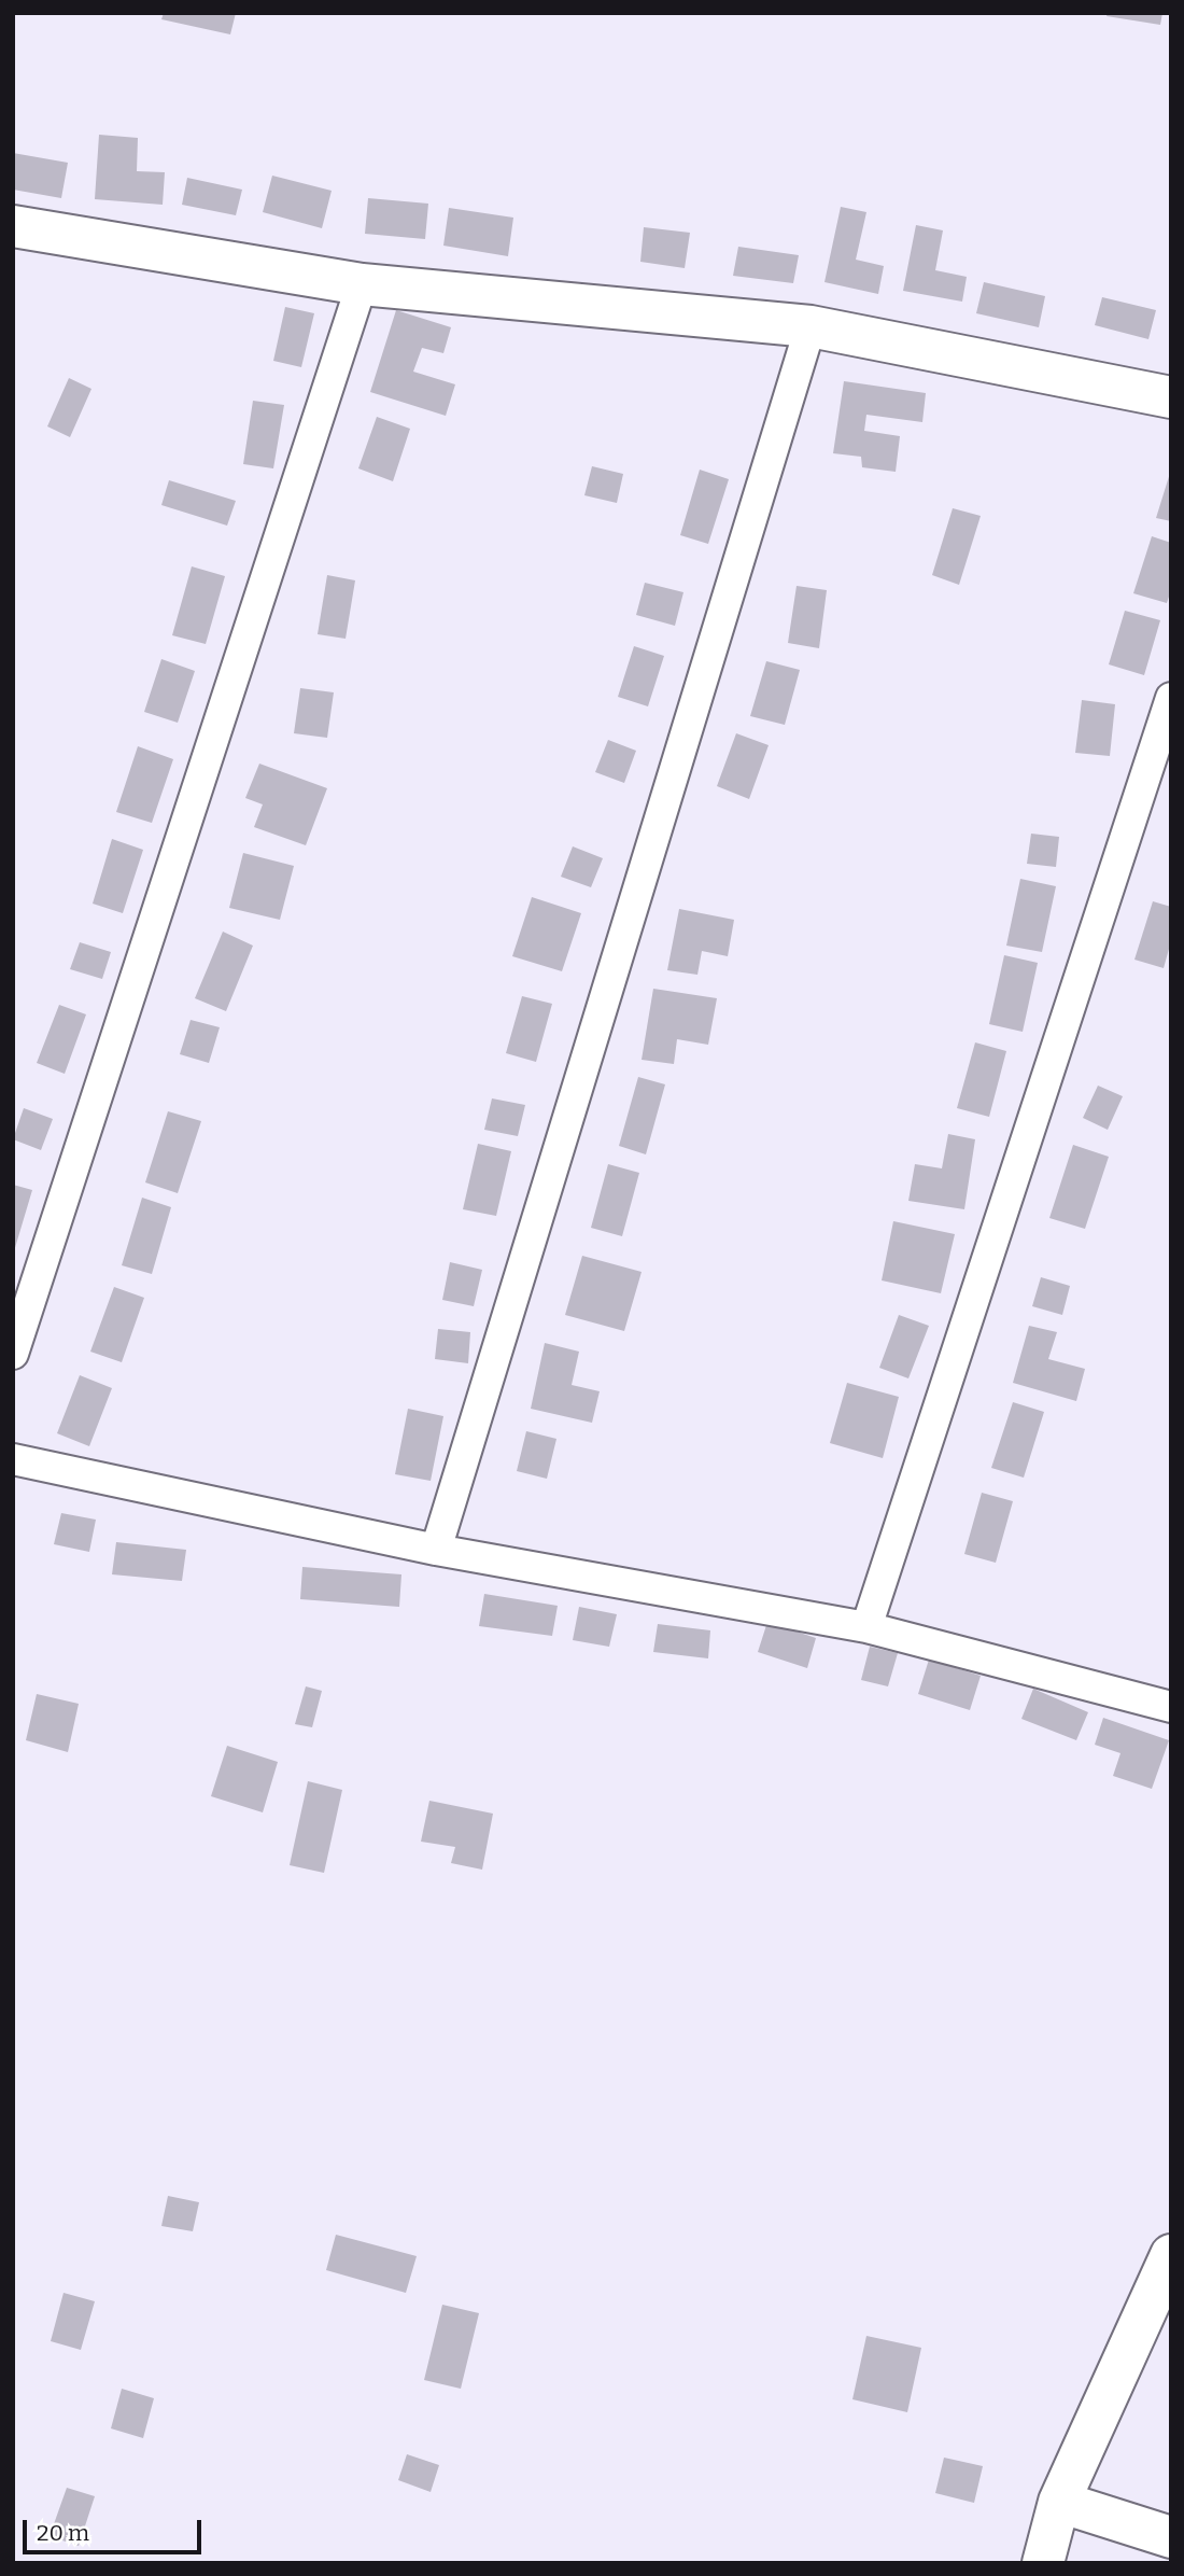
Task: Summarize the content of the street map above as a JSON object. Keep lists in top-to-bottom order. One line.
{"scale_bar":"20 m"}
